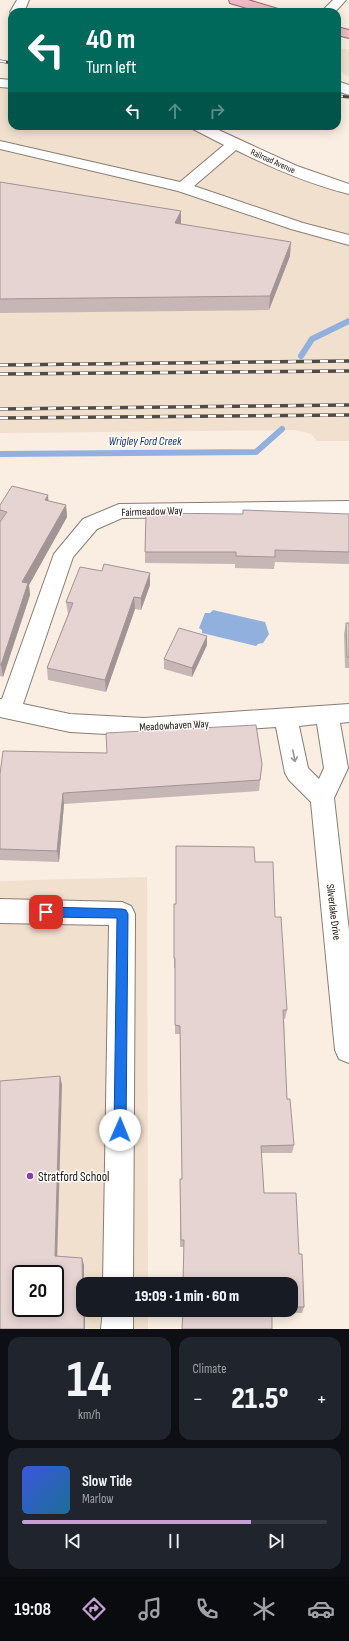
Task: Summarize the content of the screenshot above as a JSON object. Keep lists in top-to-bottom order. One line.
{"streets":{"street":["Railroad Avenue","Fairmeadow Way","Meadowhaven Way","Silverlake Drive"]},"crossings":[["Fairmeadow Way","Meadowhaven Way"]],"water":["Wrigley Ford Creek"],"places":["Stratford School"],"page":{"turn":["40 m","Turn left"],"limit":"20","trip":"19:09 · 1 min · 60 m","tile":[["14","km/h"],"Climate"],"heat":["−","21.5°","+"],"song":["Slow Tide","Marlow"],"tabs":"19:08"}}
